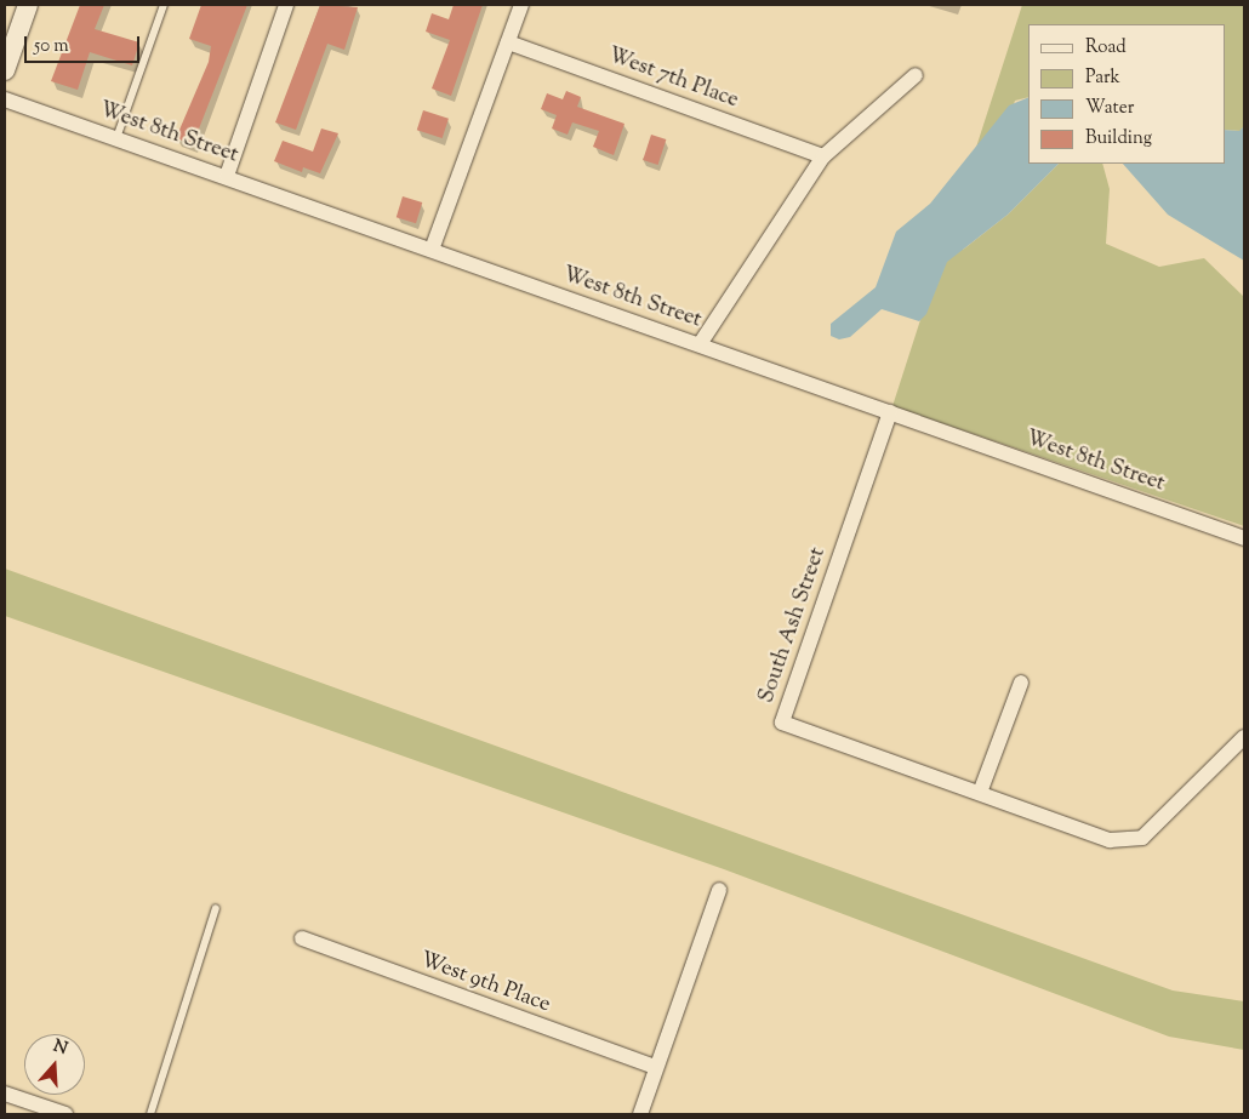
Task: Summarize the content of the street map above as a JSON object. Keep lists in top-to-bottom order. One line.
{"streets":{"street":["West 7th Place","West 8th Street","South Ash Street","West 9th Place"]},"crossings":[["West 8th Street","South Ash Street"]],"legend":["Road","Park","Water","Building"],"scale_bar":"50 m","north":"top"}
